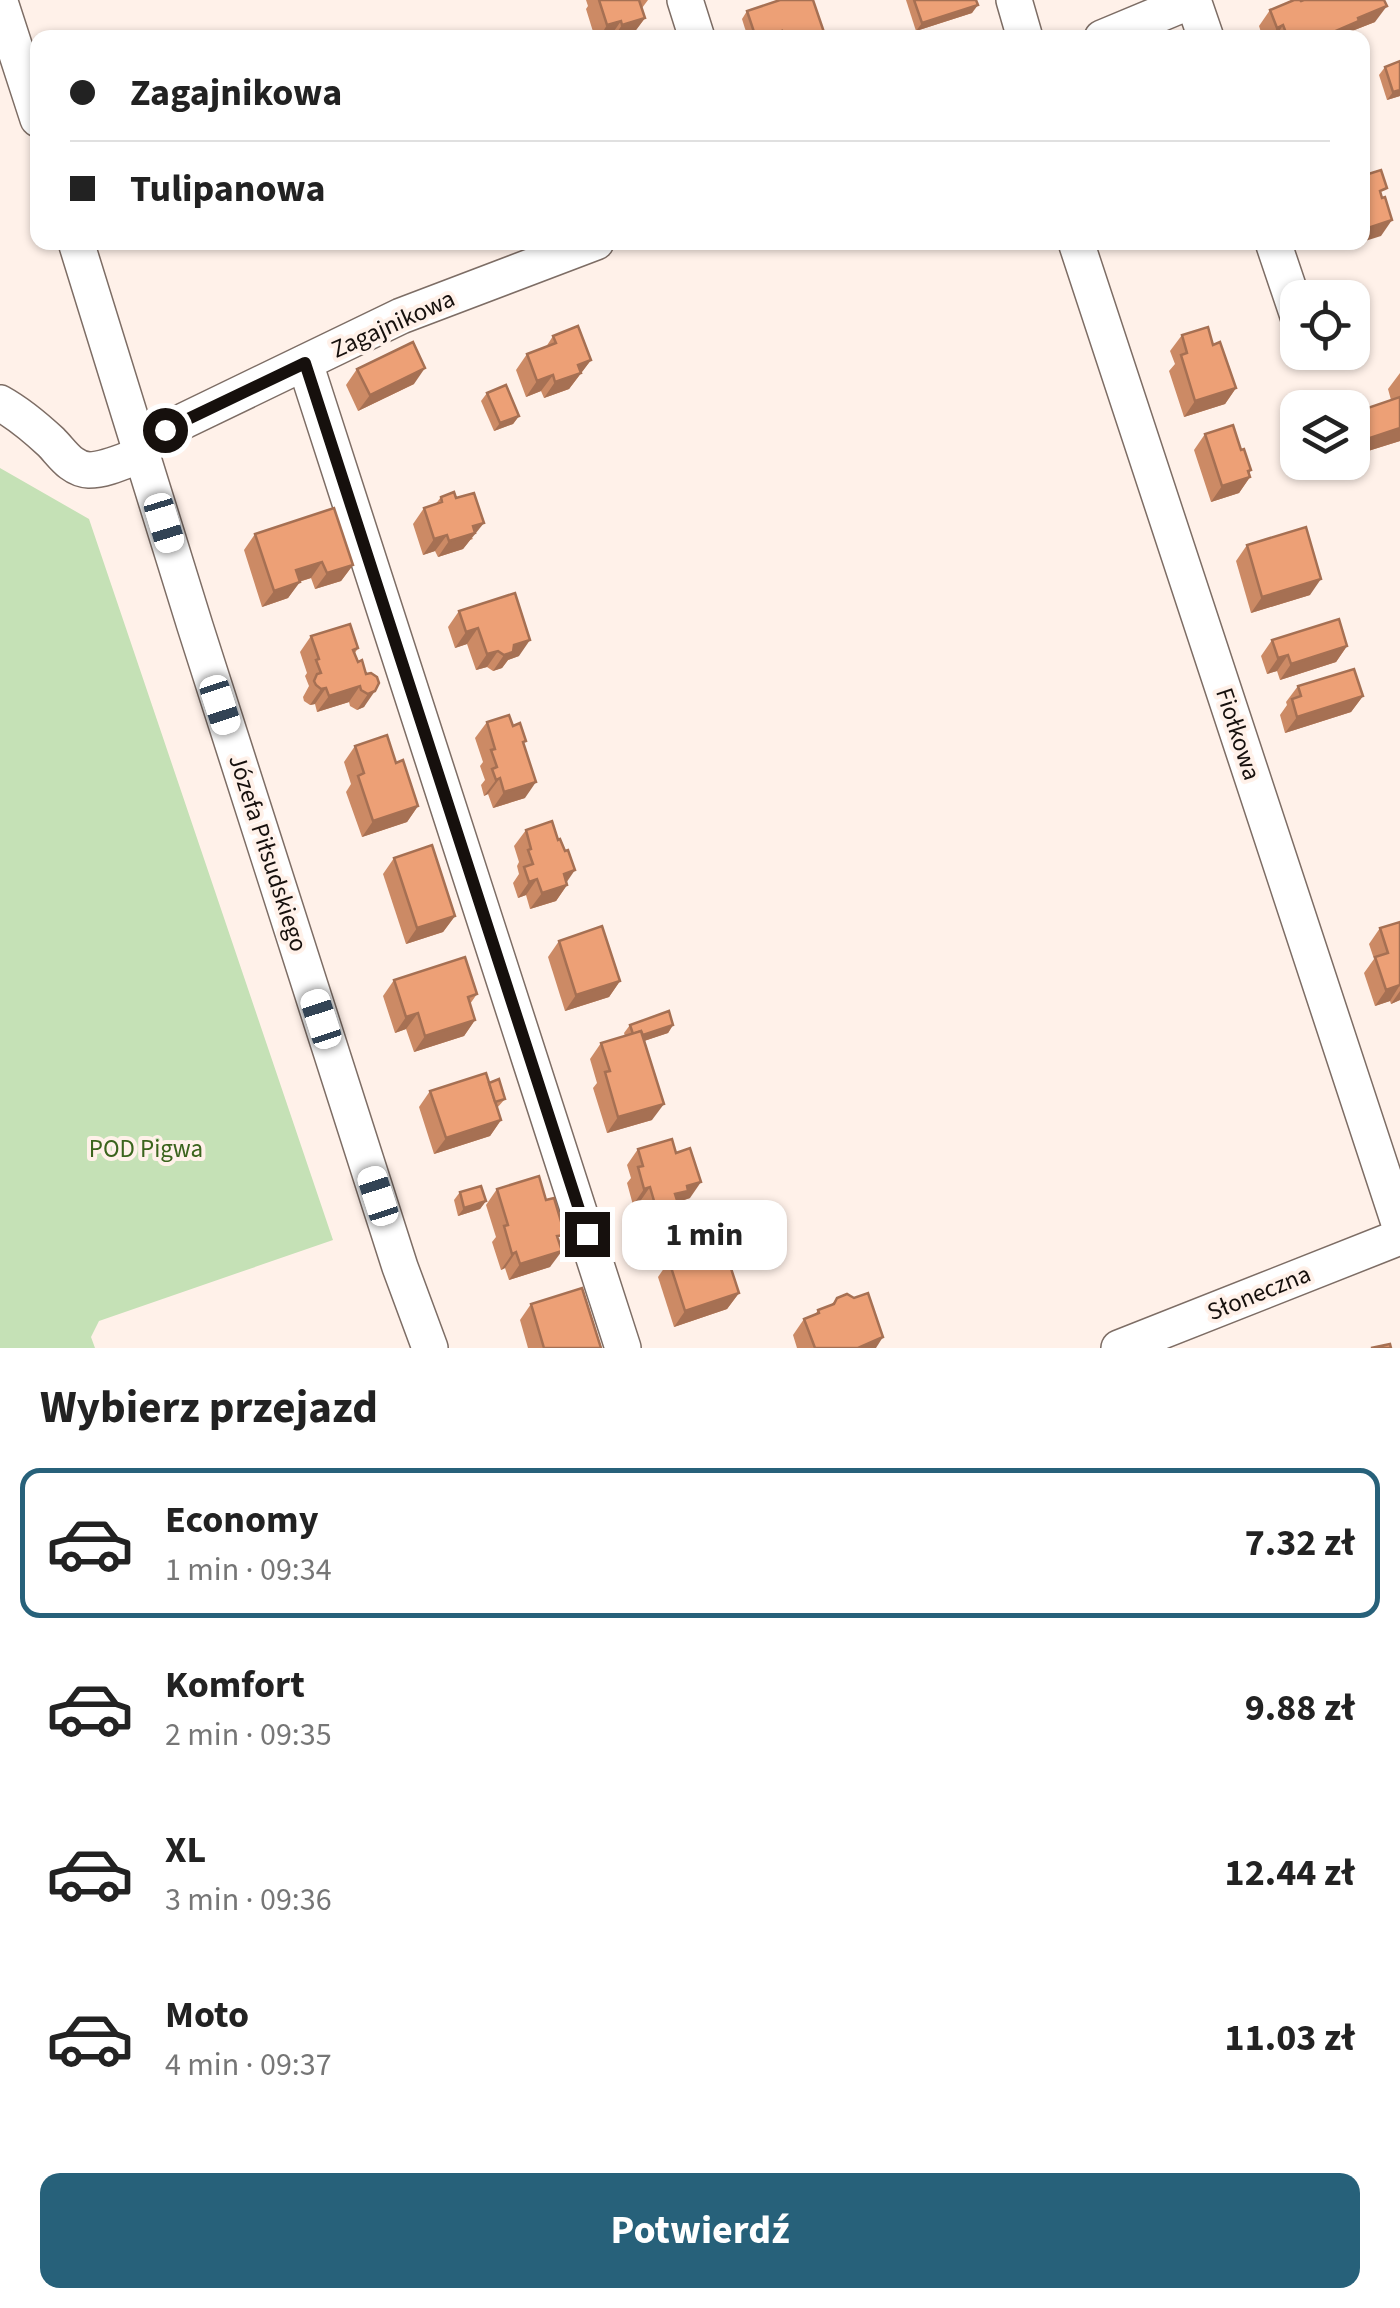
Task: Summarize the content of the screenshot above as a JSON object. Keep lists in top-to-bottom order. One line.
{"streets":{"street":["Zagajnikowa","Fiołkowa","Józefa Piłsudskiego","Słoneczna"]},"crossings":[["Zagajnikowa","Józefa Piłsudskiego"]],"parks":["POD Pigwa"],"page":{"banner":["Zagajnikowa","Tulipanowa"],"bubble":"1 min","heading":"Wybierz przejazd","list":[{"name":"Economy","note":"1 min · 09:34","value":"7.32 zł"},{"name":"Komfort","note":"2 min · 09:35","value":"9.88 zł"},{"name":"XL","note":"3 min · 09:36","value":"12.44 zł"},{"name":"Moto","note":"4 min · 09:37","value":"11.03 zł"}],"buttons":"Potwierdź"}}
